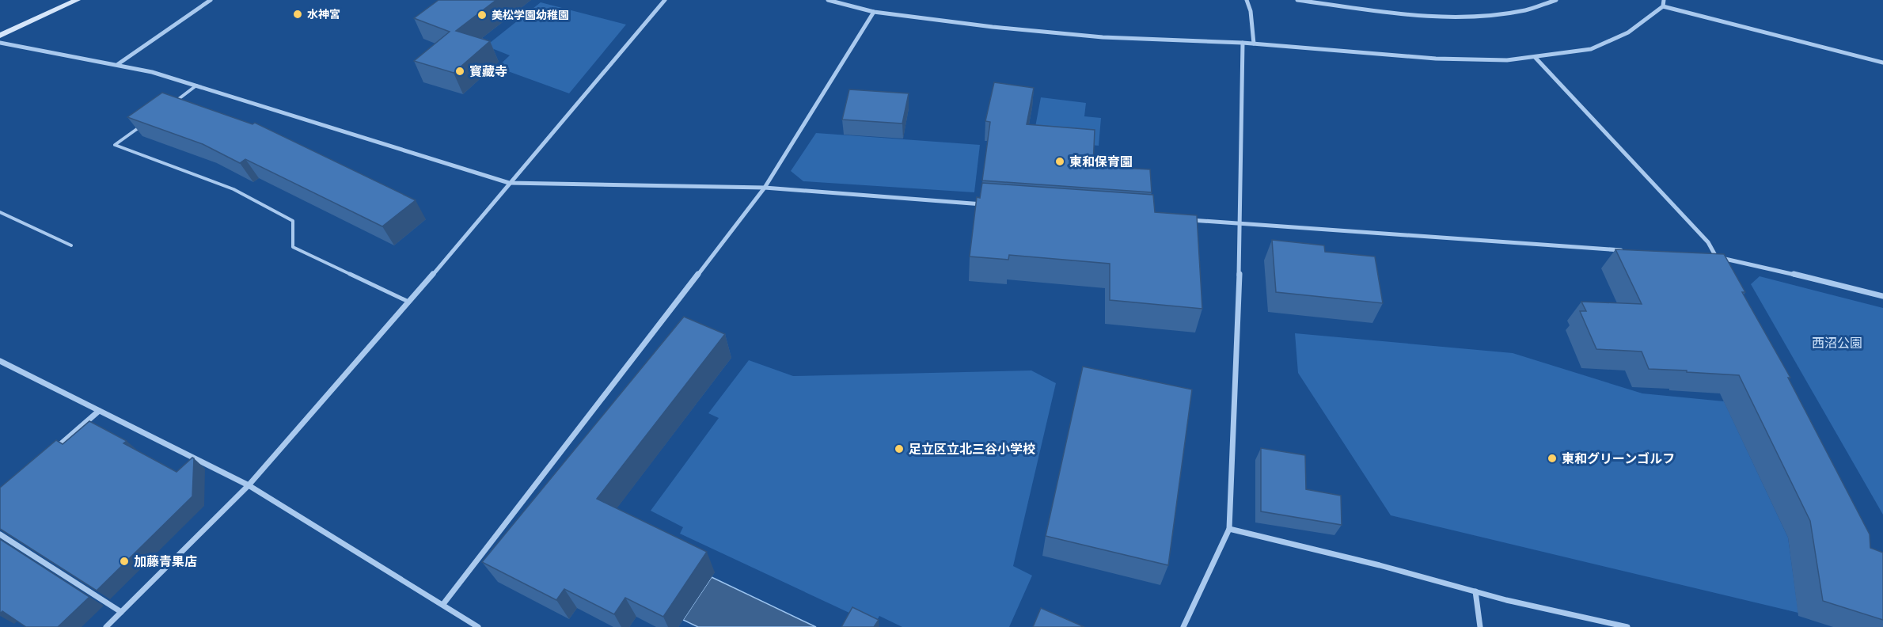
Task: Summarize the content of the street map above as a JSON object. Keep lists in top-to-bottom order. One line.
{"parks":["西沼公園"],"places":["水神宮","美松学園幼稚園","寳藏寺","東和保育園","足立区立北三谷小学校","東和グリーンゴルフ","加藤青果店"]}
